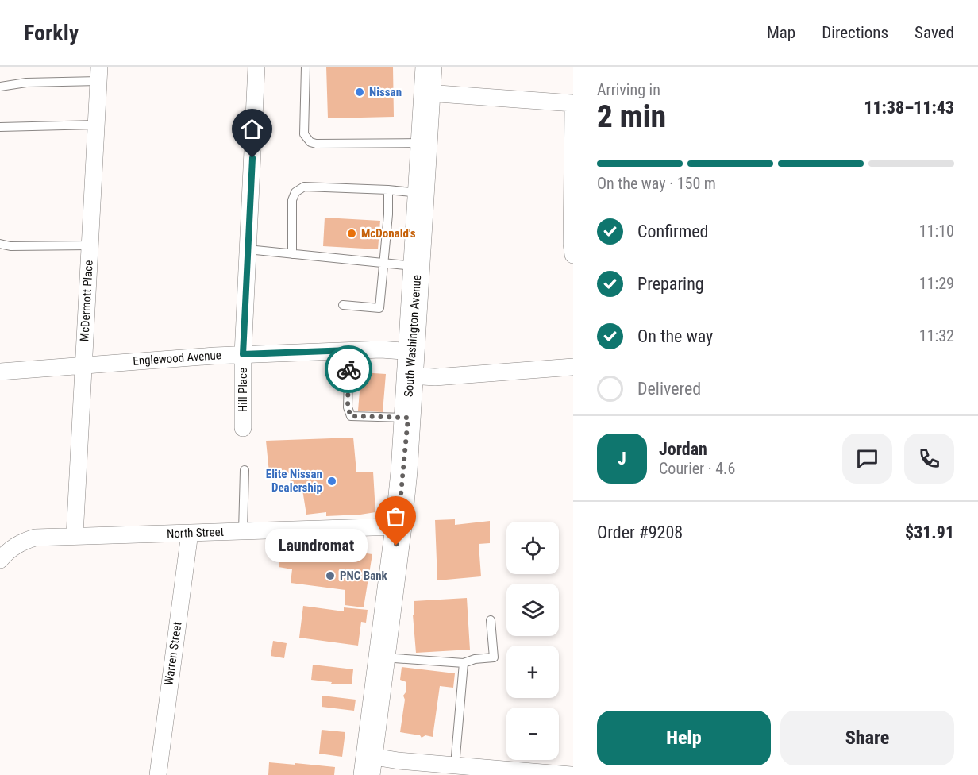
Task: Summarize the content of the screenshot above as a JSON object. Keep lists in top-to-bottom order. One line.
{"streets":{"main road":["South Washington Avenue"],"street":["McDermott Place","Englewood Avenue","Hill Place","North Street","Warren Street"]},"crossings":[["McDermott Place","Englewood Avenue"],["McDermott Place","North Street"],["South Washington Avenue","Englewood Avenue"],["South Washington Avenue","North Street"],["Englewood Avenue","Hill Place"],["North Street","Warren Street"]],"places":["Nissan","McDonald's","Elite Nissan Dealership","Laundromat","PNC Bank"],"page":{"header":"Forkly","nav":["Map","Directions","Saved"],"heading":["2 min","Arriving in","11:38–11:43"],"panel":["Jordan","Courier · 4.6","Order #9208","$31.91"],"bar":"On the way · 150 m","list":[["Confirmed","11:10"],["Preparing","11:29"],["On the way","11:32"],"Delivered"],"round":"J","map_buttons":["+","−"],"bubble":"Laundromat","buttons":["Help","Share"]}}
